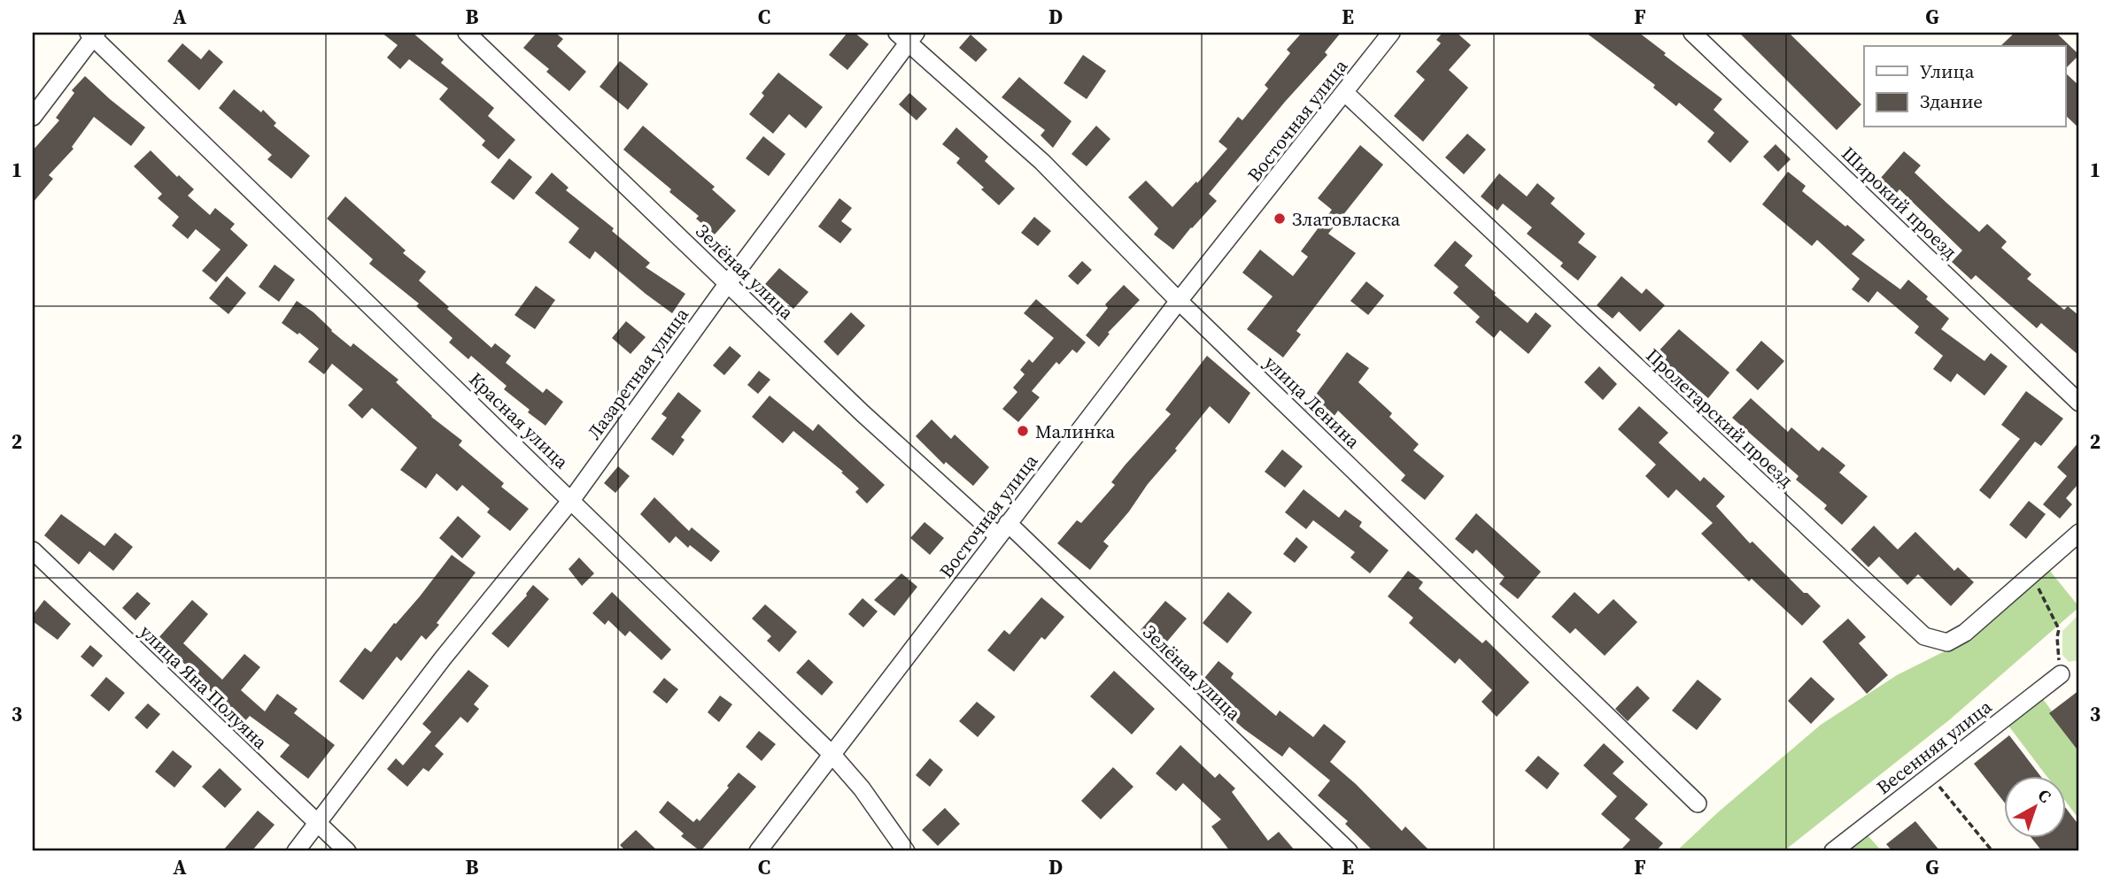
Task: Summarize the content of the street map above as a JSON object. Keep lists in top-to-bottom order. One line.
{"streets":{"street":["Восточная улица","Широкий проезд","Зелёная улица","Лазаретная улица","улица Ленина","Пролетарский проезд","Красная улица","улица Яна Полуяна","Весенняя улица"]},"crossings":[["Восточная улица","Зелёная улица"],["Восточная улица","улица Ленина"],["Восточная улица","Пролетарский проезд"],["Восточная улица","Красная улица"],["Зелёная улица","Лазаретная улица"],["Лазаретная улица","улица Ленина"],["Лазаретная улица","Красная улица"],["Лазаретная улица","улица Яна Полуяна"]],"places":["Златовласка","Малинка"],"legend":["Улица","Здание"],"north":"top right","grid":{"columns":["A","B","C","D","E","F","G"],"rows":["1","2","3"]}}
